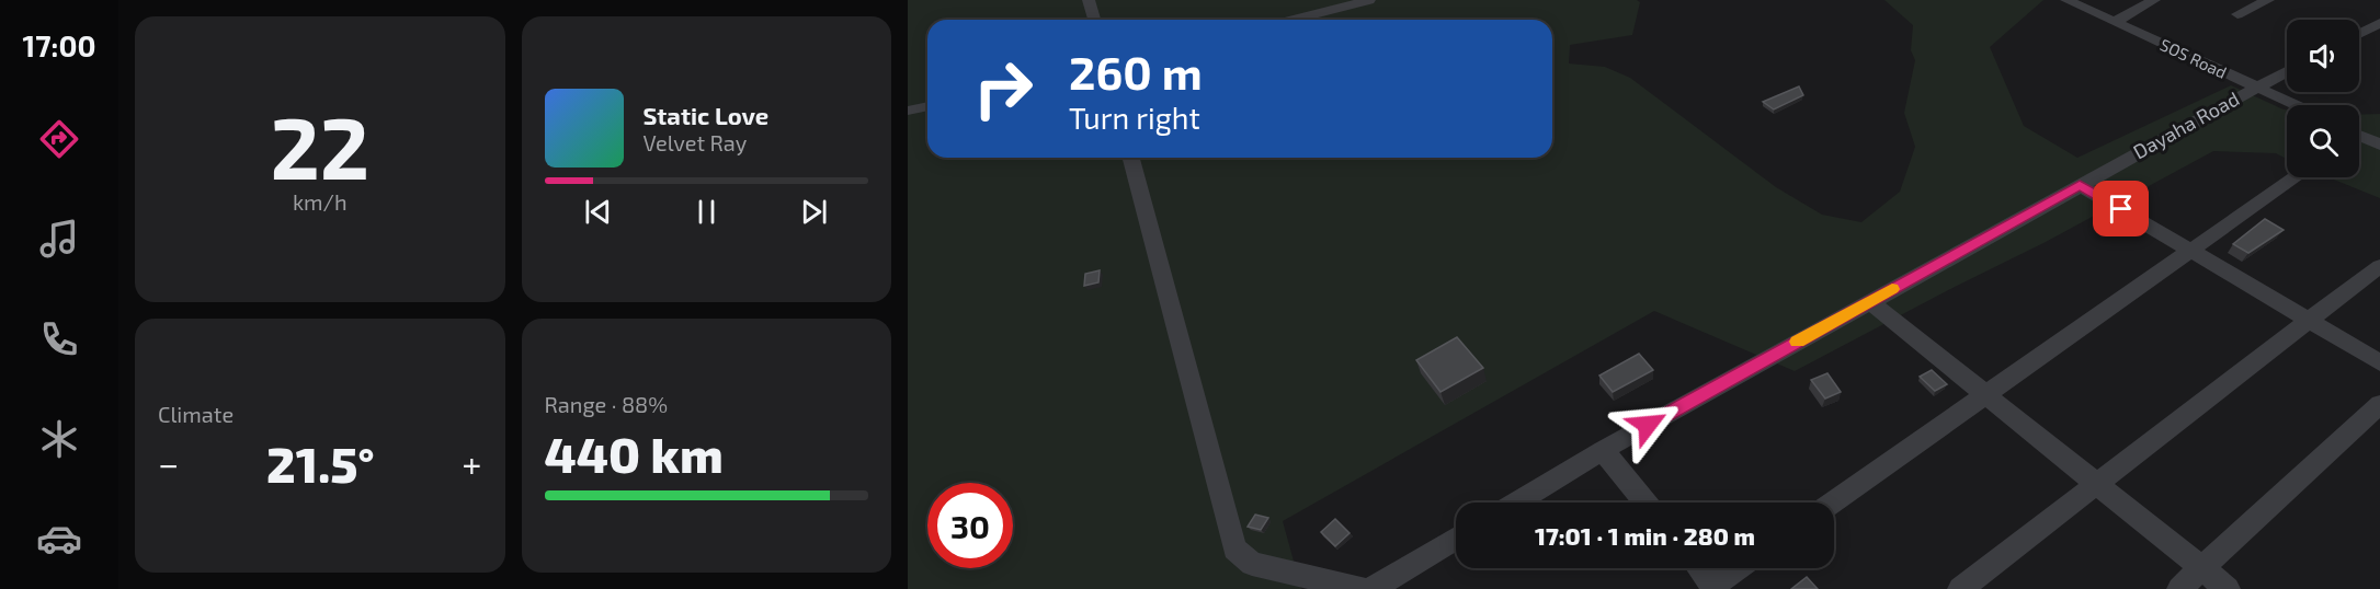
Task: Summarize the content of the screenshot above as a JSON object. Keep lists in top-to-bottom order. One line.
{"streets":{"street":["SOS Road","Dayaha Road"]},"crossings":[["SOS Road","Dayaha Road"]],"page":{"tabs":"17:00","tile":[["22","km/h"],"Climate",["Range · 88%","440 km"]],"turn":["260 m","Turn right"],"song":["Static Love","Velvet Ray"],"heat":["−","21.5°","+"],"limit":"30","trip":"17:01 · 1 min · 280 m"}}
